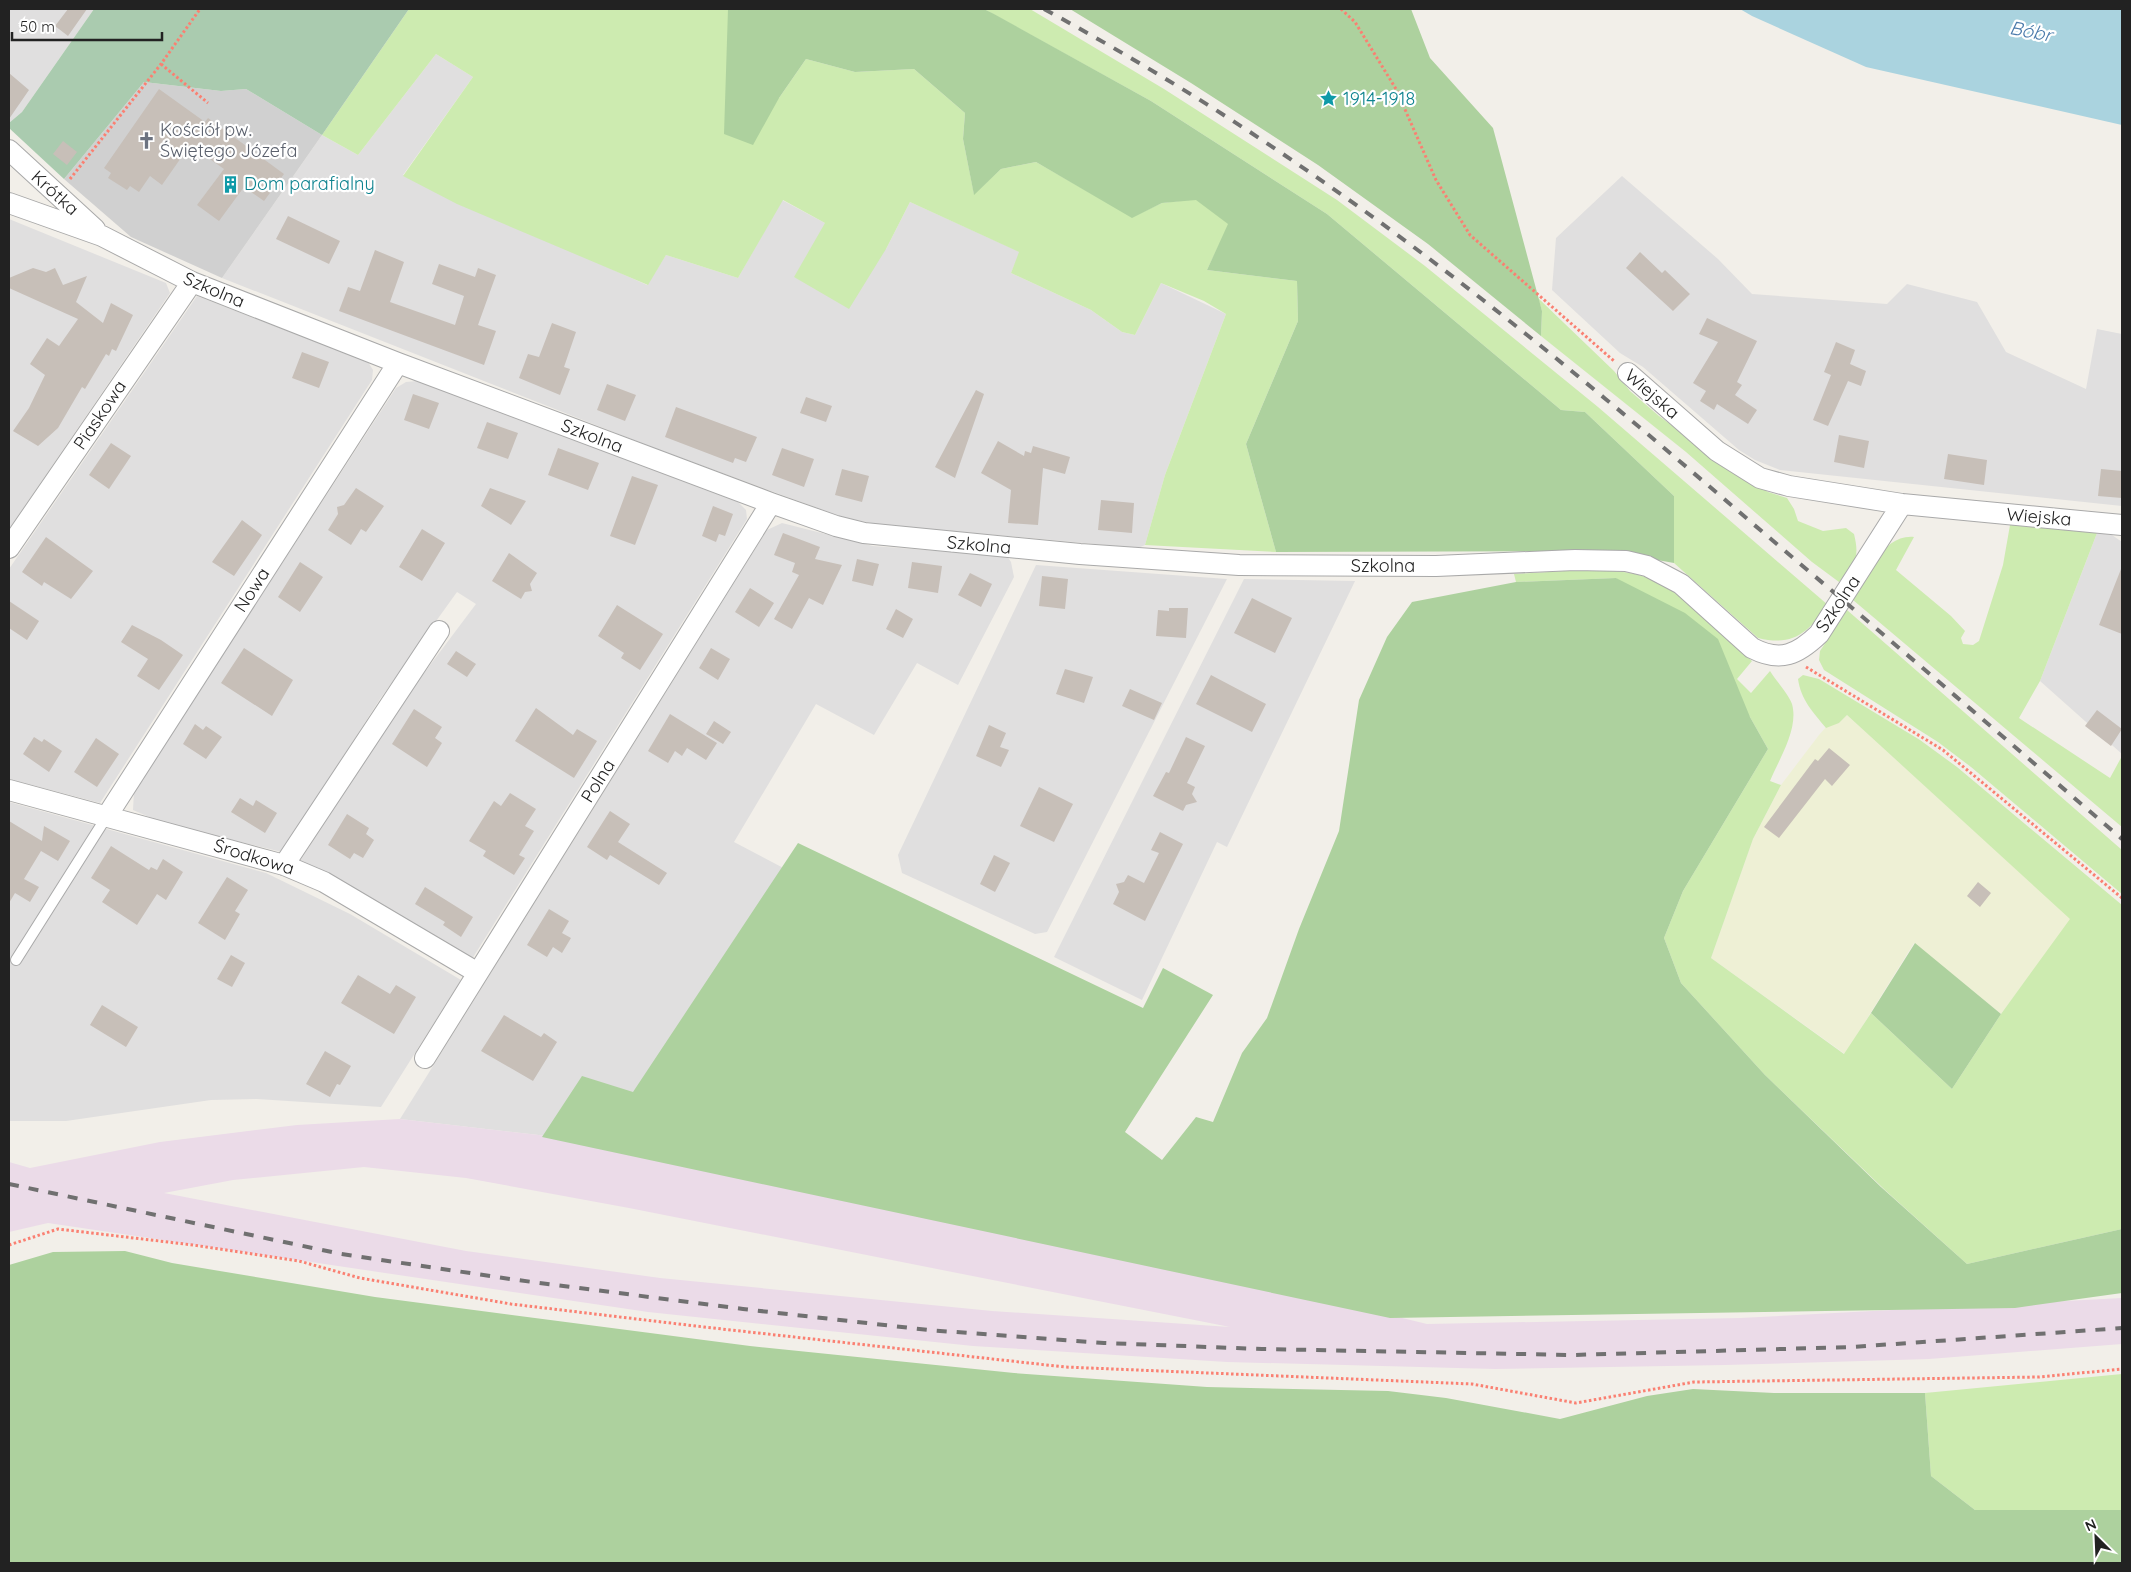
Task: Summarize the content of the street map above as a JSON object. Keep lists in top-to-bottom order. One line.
{"streets":{"street":["Krótka","Szkolna","Wiejska","Piaskowa","Nowa","Polna","Środkowa"]},"crossings":[["Krótka","Szkolna"],["Szkolna","Wiejska"],["Szkolna","Piaskowa"],["Szkolna","Nowa"],["Szkolna","Polna"],["Nowa","Środkowa"],["Polna","Środkowa"]],"water":["Bóbr"],"places":{"place":["1914-1918"],"church":["Kościół pw. Świętego Józefa"],"building":["Dom parafialny"]},"scale_bar":"50 m","north":"top left"}
